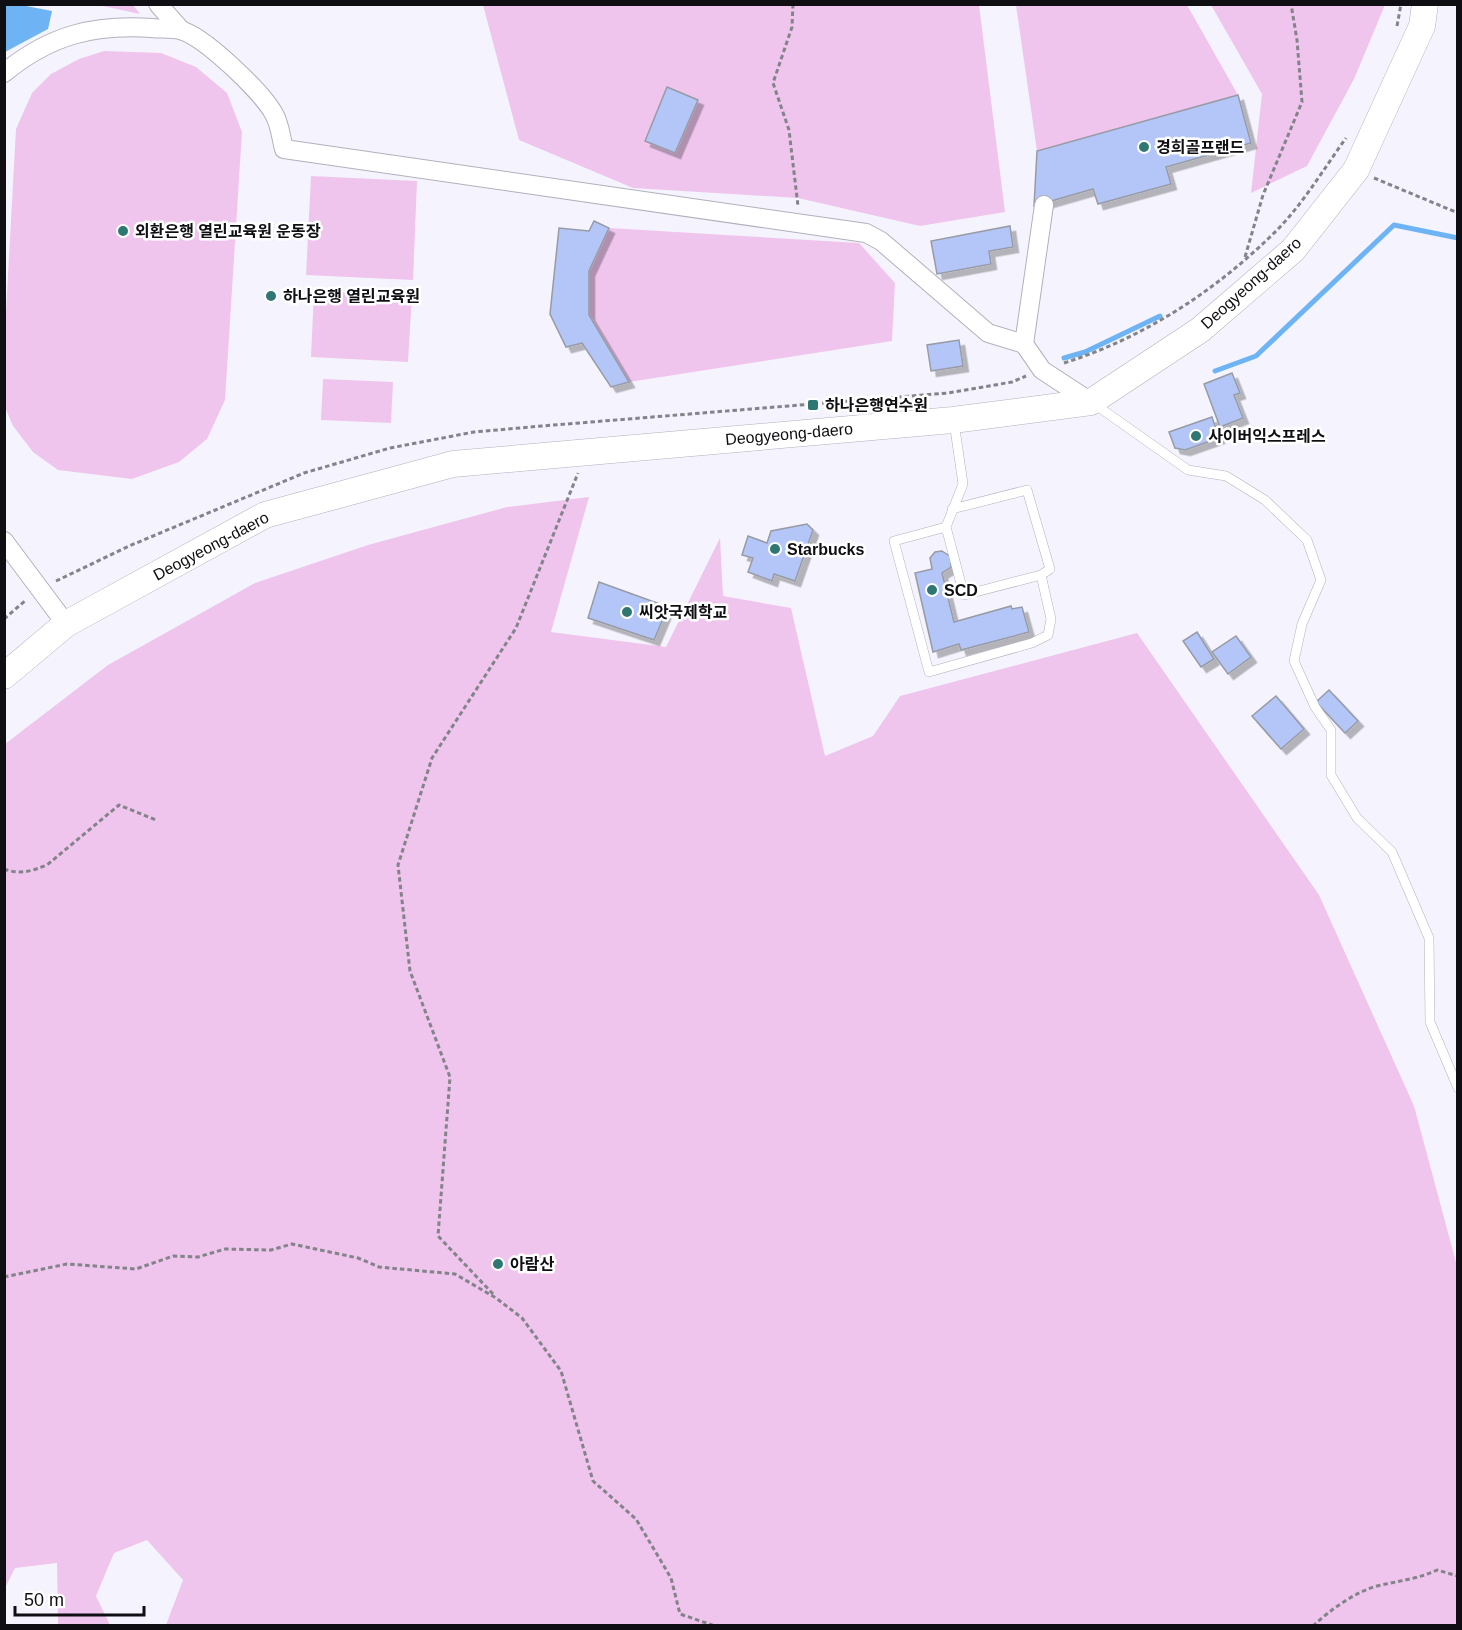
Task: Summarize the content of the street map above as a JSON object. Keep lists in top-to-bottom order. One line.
{"streets":{"main road":["Deogyeong-daero"]},"places":{"other":["경희골프랜드","외환은행 열린교육원 운동장","하나은행 열린교육원","사이버익스프레스","Starbucks","SCD","씨앗국제학교","아람산"],"transit":["하나은행연수원"]},"scale_bar":"50 m"}
